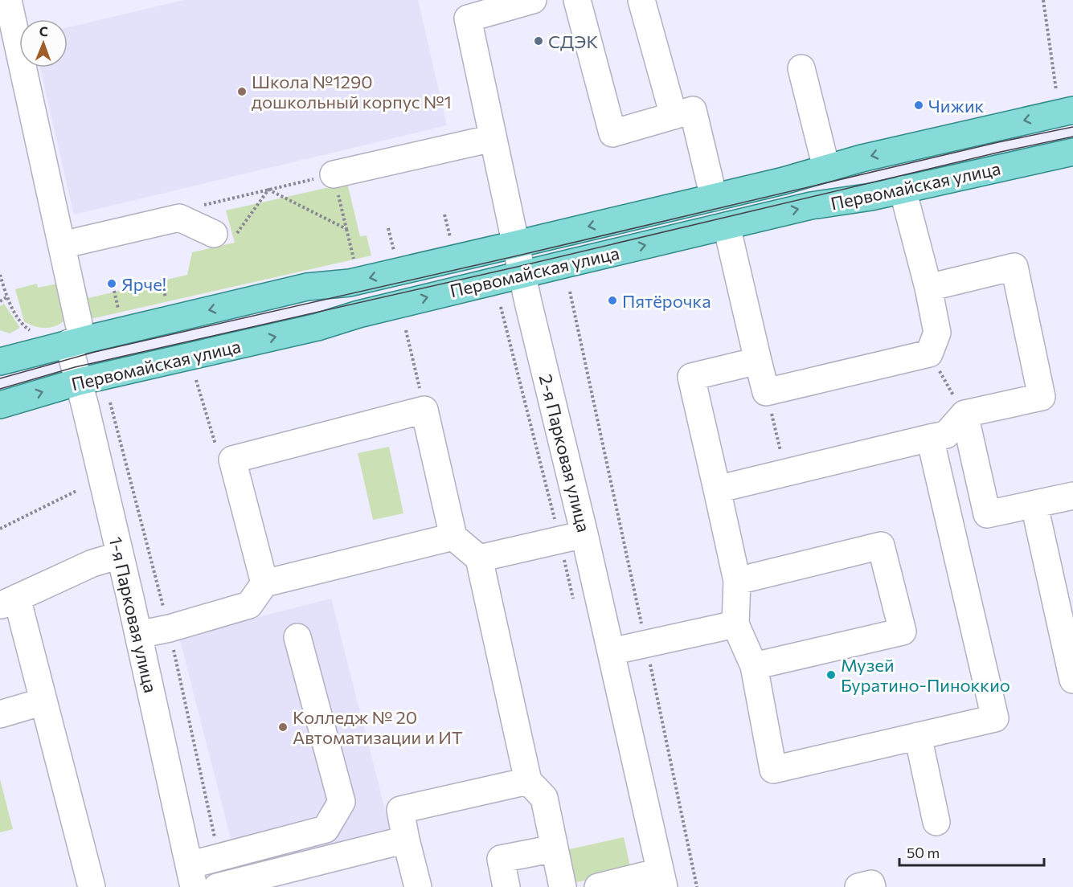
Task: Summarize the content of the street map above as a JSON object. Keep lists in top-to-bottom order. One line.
{"streets":{"main road":["Первомайская улица"],"street":["2-я Парковая улица","1-я Парковая улица"]},"crossings":[["Первомайская улица","2-я Парковая улица"],["Первомайская улица","1-я Парковая улица"]],"places":["СДЭК","Школа №1290 дошкольный корпус №1","Чижик","Ярче!","Пятёрочка","Музей Буратино-Пиноккио","Колледж № 20 Автоматизации и ИТ"],"scale_bar":"50 m","north":"top"}
